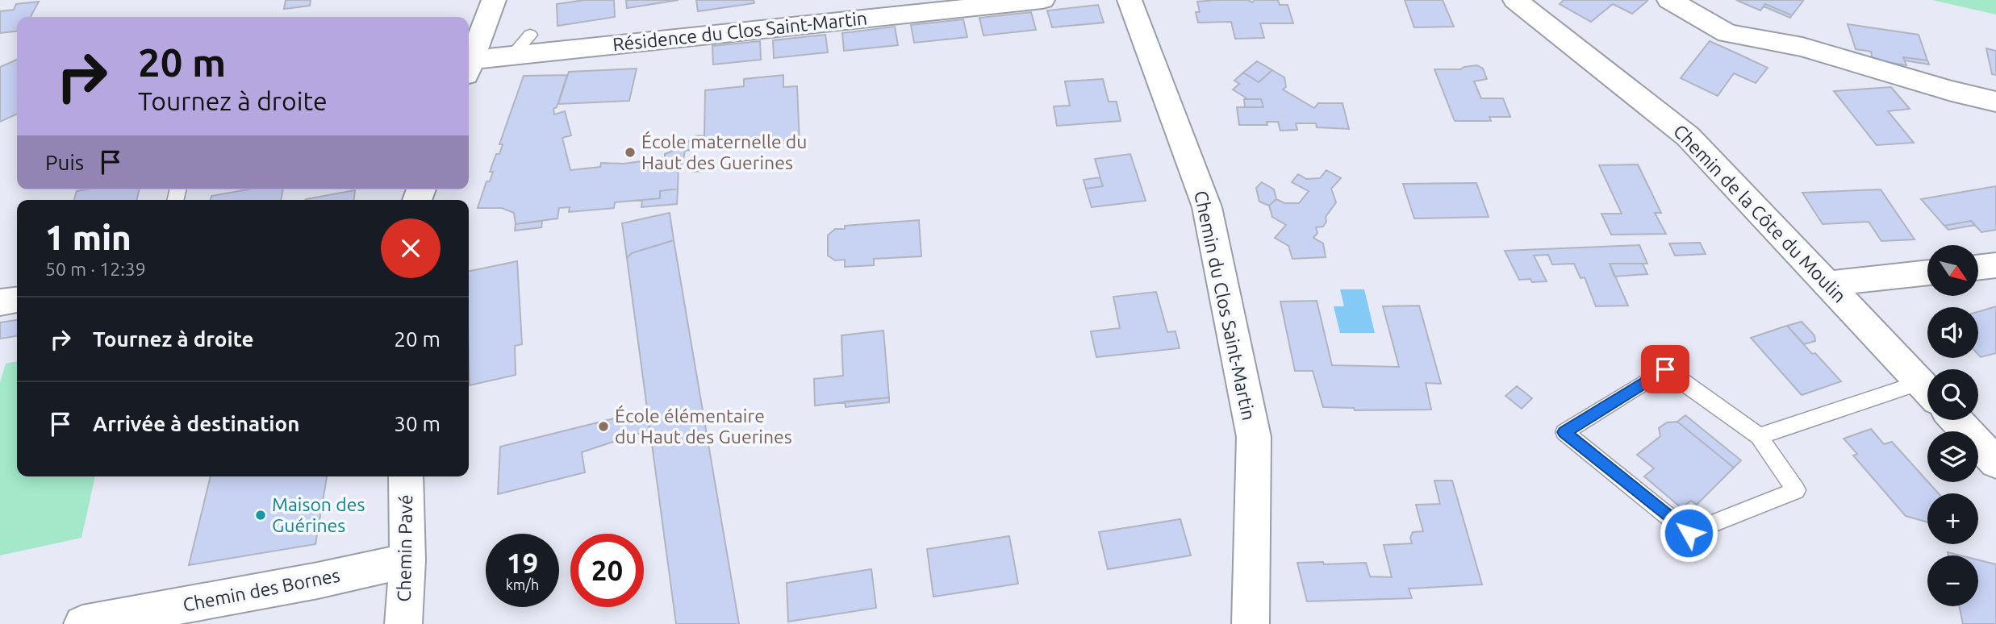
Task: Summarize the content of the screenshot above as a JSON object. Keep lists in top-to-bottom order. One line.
{"streets":{"street":["Résidence du Clos Saint-Martin","Chemin de la Côte du Moulin","Chemin du Clos Saint-Martin","Chemin Pavé","Chemin des Bornes"]},"crossings":[["Chemin Pavé","Chemin des Bornes"]],"places":["École maternelle du Haut des Guerines","École élémentaire du Haut des Guerines","Maison des Guérines"],"north":"bottom right","page":{"turn":["20 m","Tournez à droite"],"then":"Puis","heading":["1 min","50 m · 12:39"],"map_buttons":["+","−"],"list":[{"name":"Tournez à droite","value":"20 m"},{"name":"Arrivée à destination","value":"30 m"}],"speed":"19 km/h","limit":"20"}}
